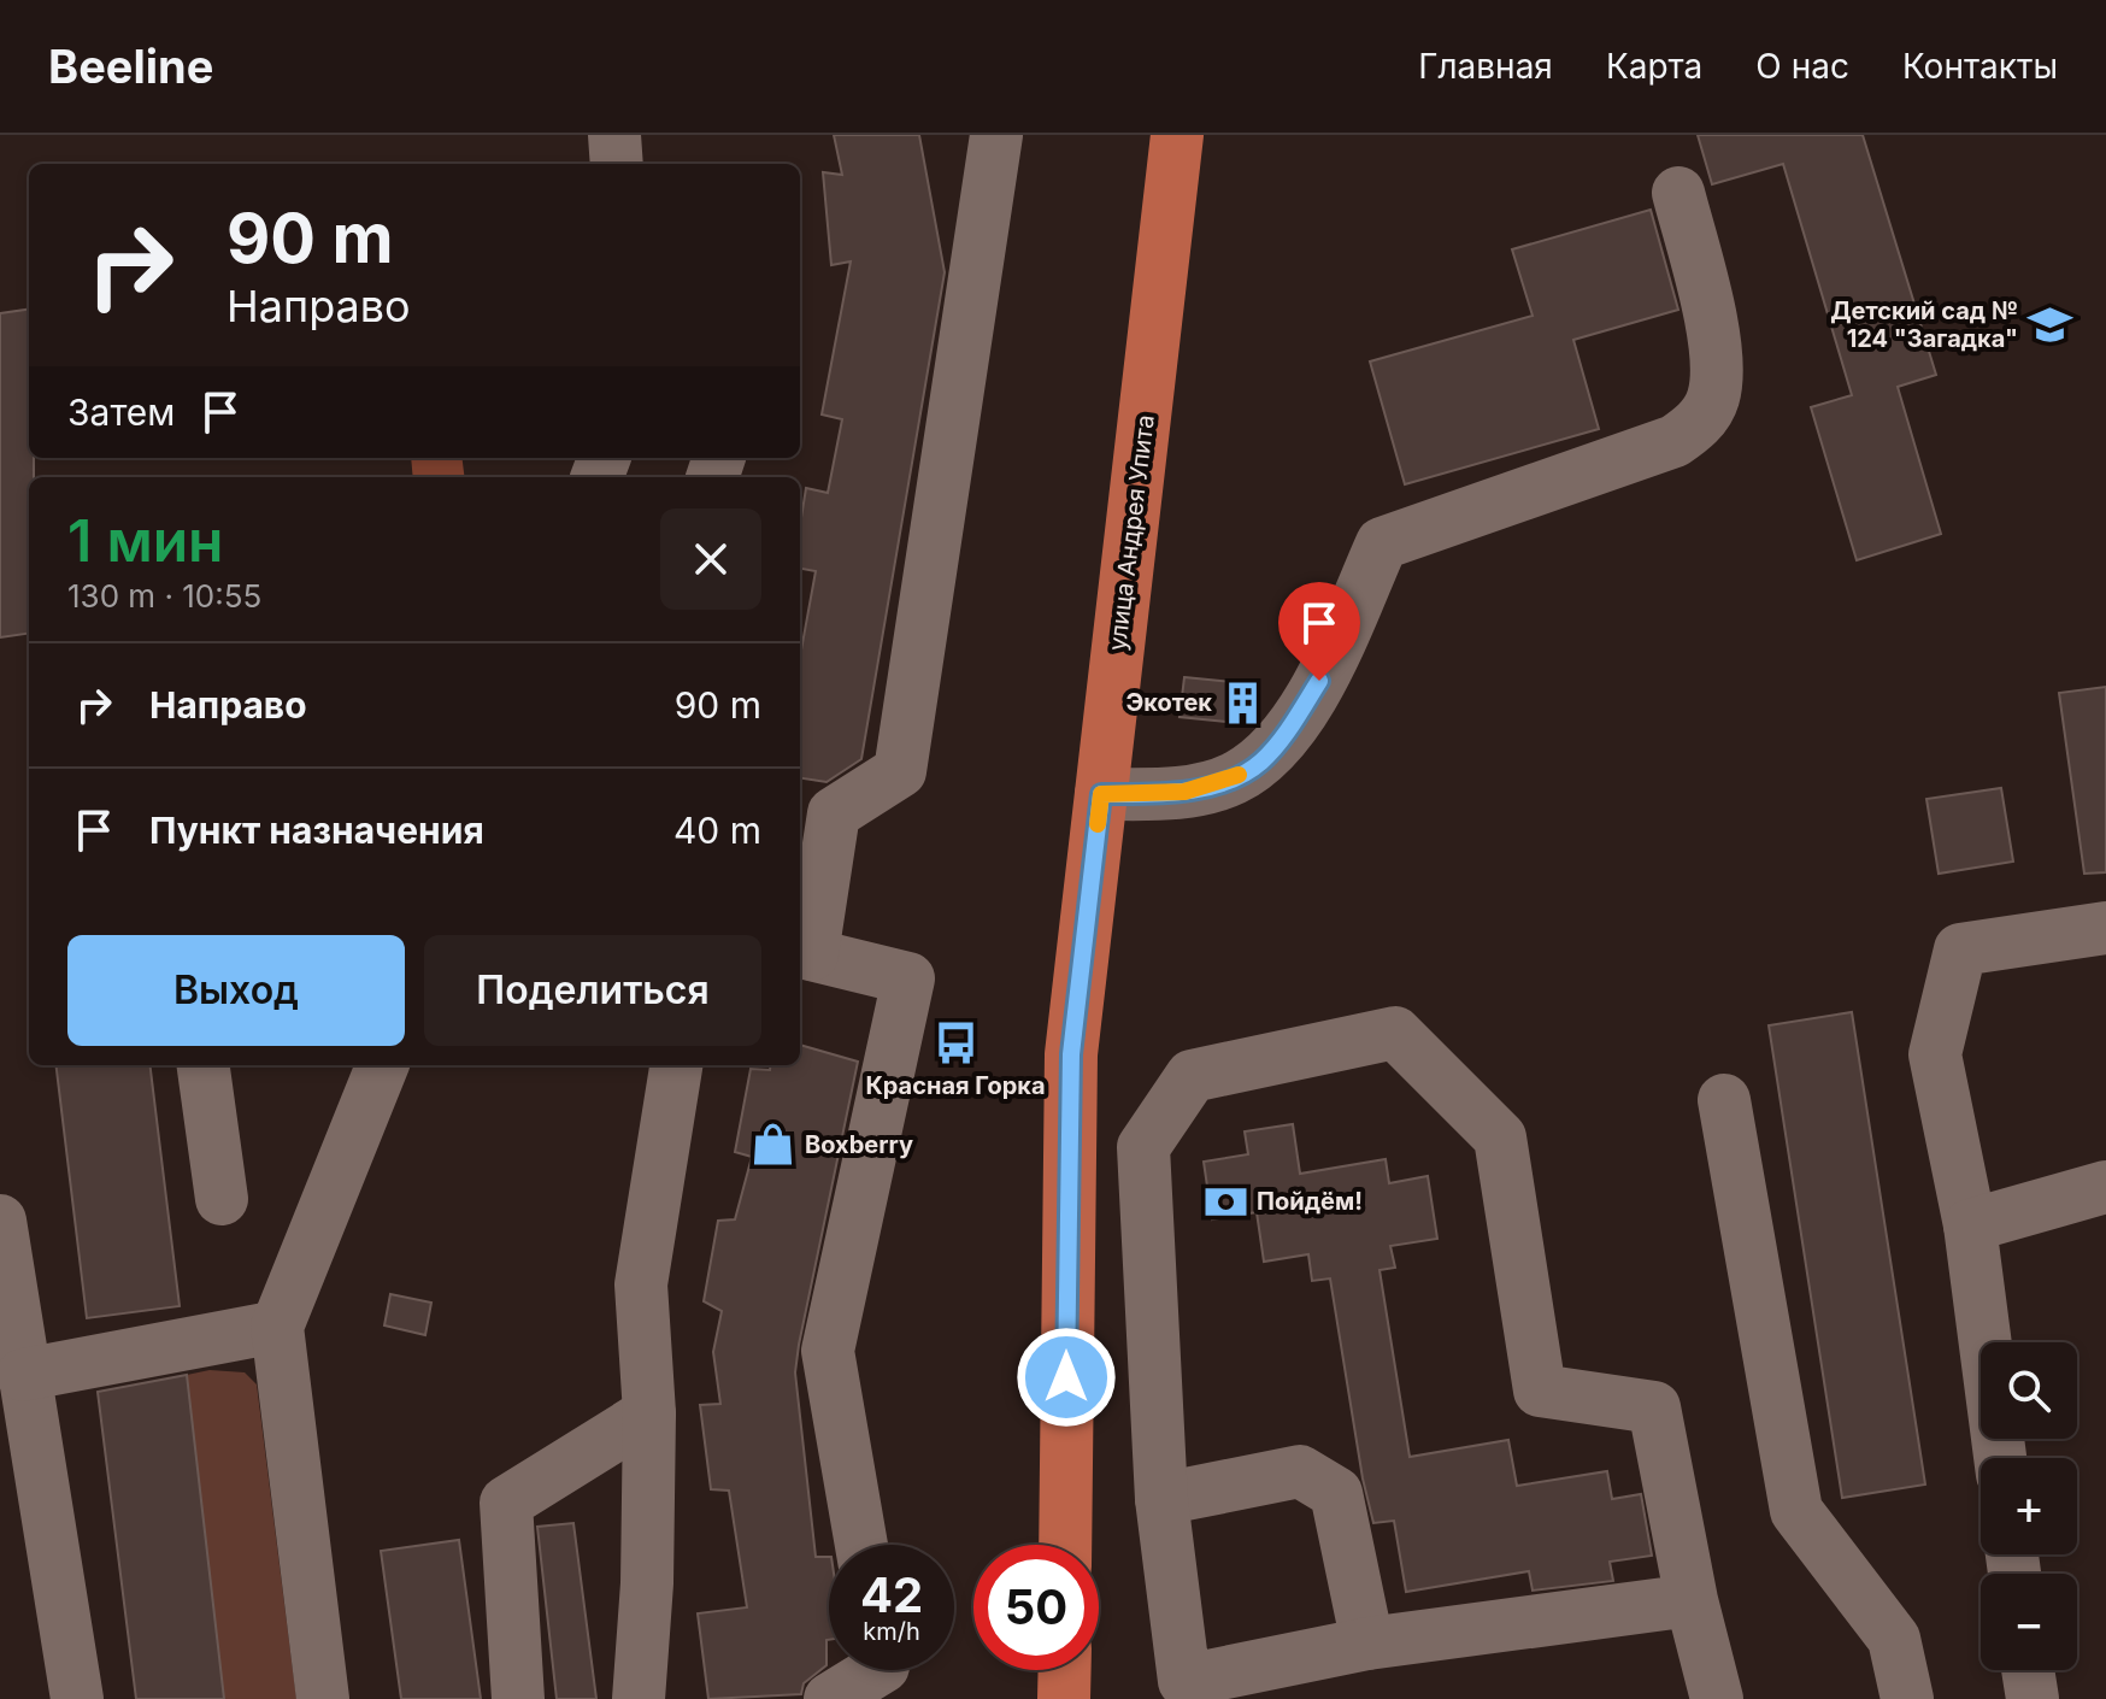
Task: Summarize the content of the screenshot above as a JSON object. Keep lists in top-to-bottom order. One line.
{"streets":{"main road":["улица Андрея Упита"]},"places":{"school or university":["Детский сад № 124 \"Загадка\""],"building":["Экотек"],"bus stop":["Красная Горка"],"shop":["Boxberry"],"bank":["Пойдём!"]},"page":{"header":"Beeline","nav":["Главная","Карта","О нас","Контакты"],"turn":["90 m","Направо"],"then":"Затем","heading":["1 мин","130 m · 10:55"],"list":[{"name":"Направо","value":"90 m"},{"name":"Пункт назначения","value":"40 m"}],"buttons":["Выход","Поделиться"],"map_buttons":["+","−"],"speed":"42 km/h","limit":"50"}}
